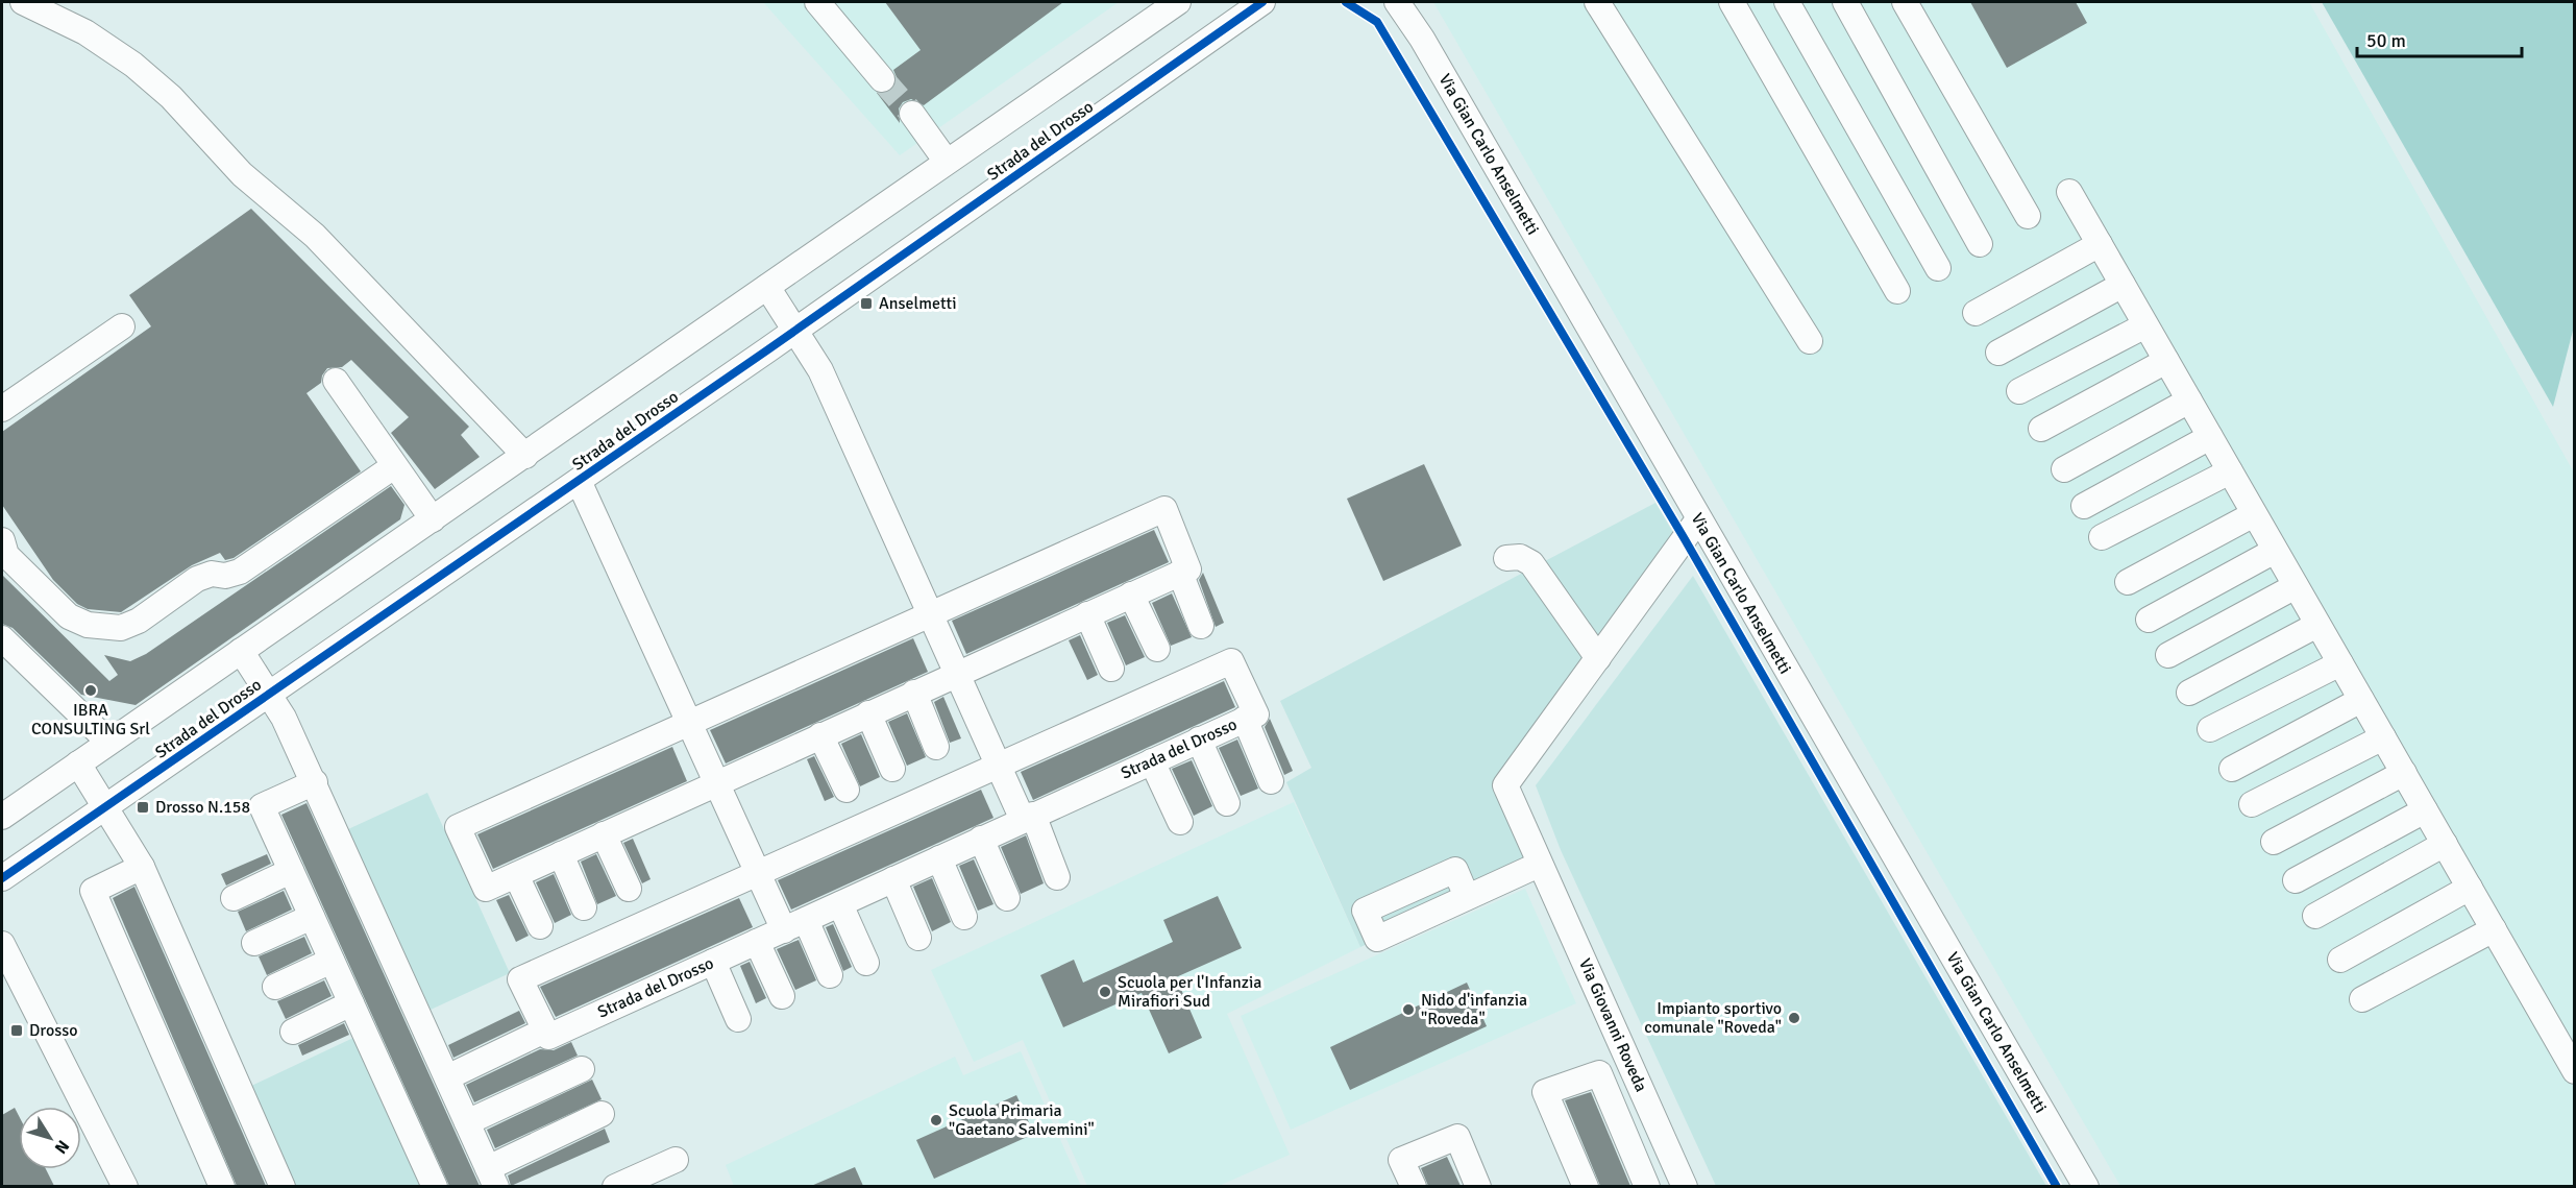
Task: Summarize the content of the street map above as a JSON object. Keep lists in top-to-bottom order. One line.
{"streets":{"street":["Strada del Drosso","Via Gian Carlo Anselmetti","Via Giovanni Roveda"]},"crossings":[["Via Gian Carlo Anselmetti","Via Giovanni Roveda"]],"places":{"transit":["Anselmetti","Drosso N.158","Drosso"],"other":["IBRA CONSULTING Srl","Scuola per l'Infanzia Mirafiori Sud","Nido d'infanzia \"Roveda\"","Impianto sportivo comunale \"Roveda\"","Scuola Primaria \"Gaetano Salvemini\""]},"scale_bar":"50 m","north":"bottom right"}
